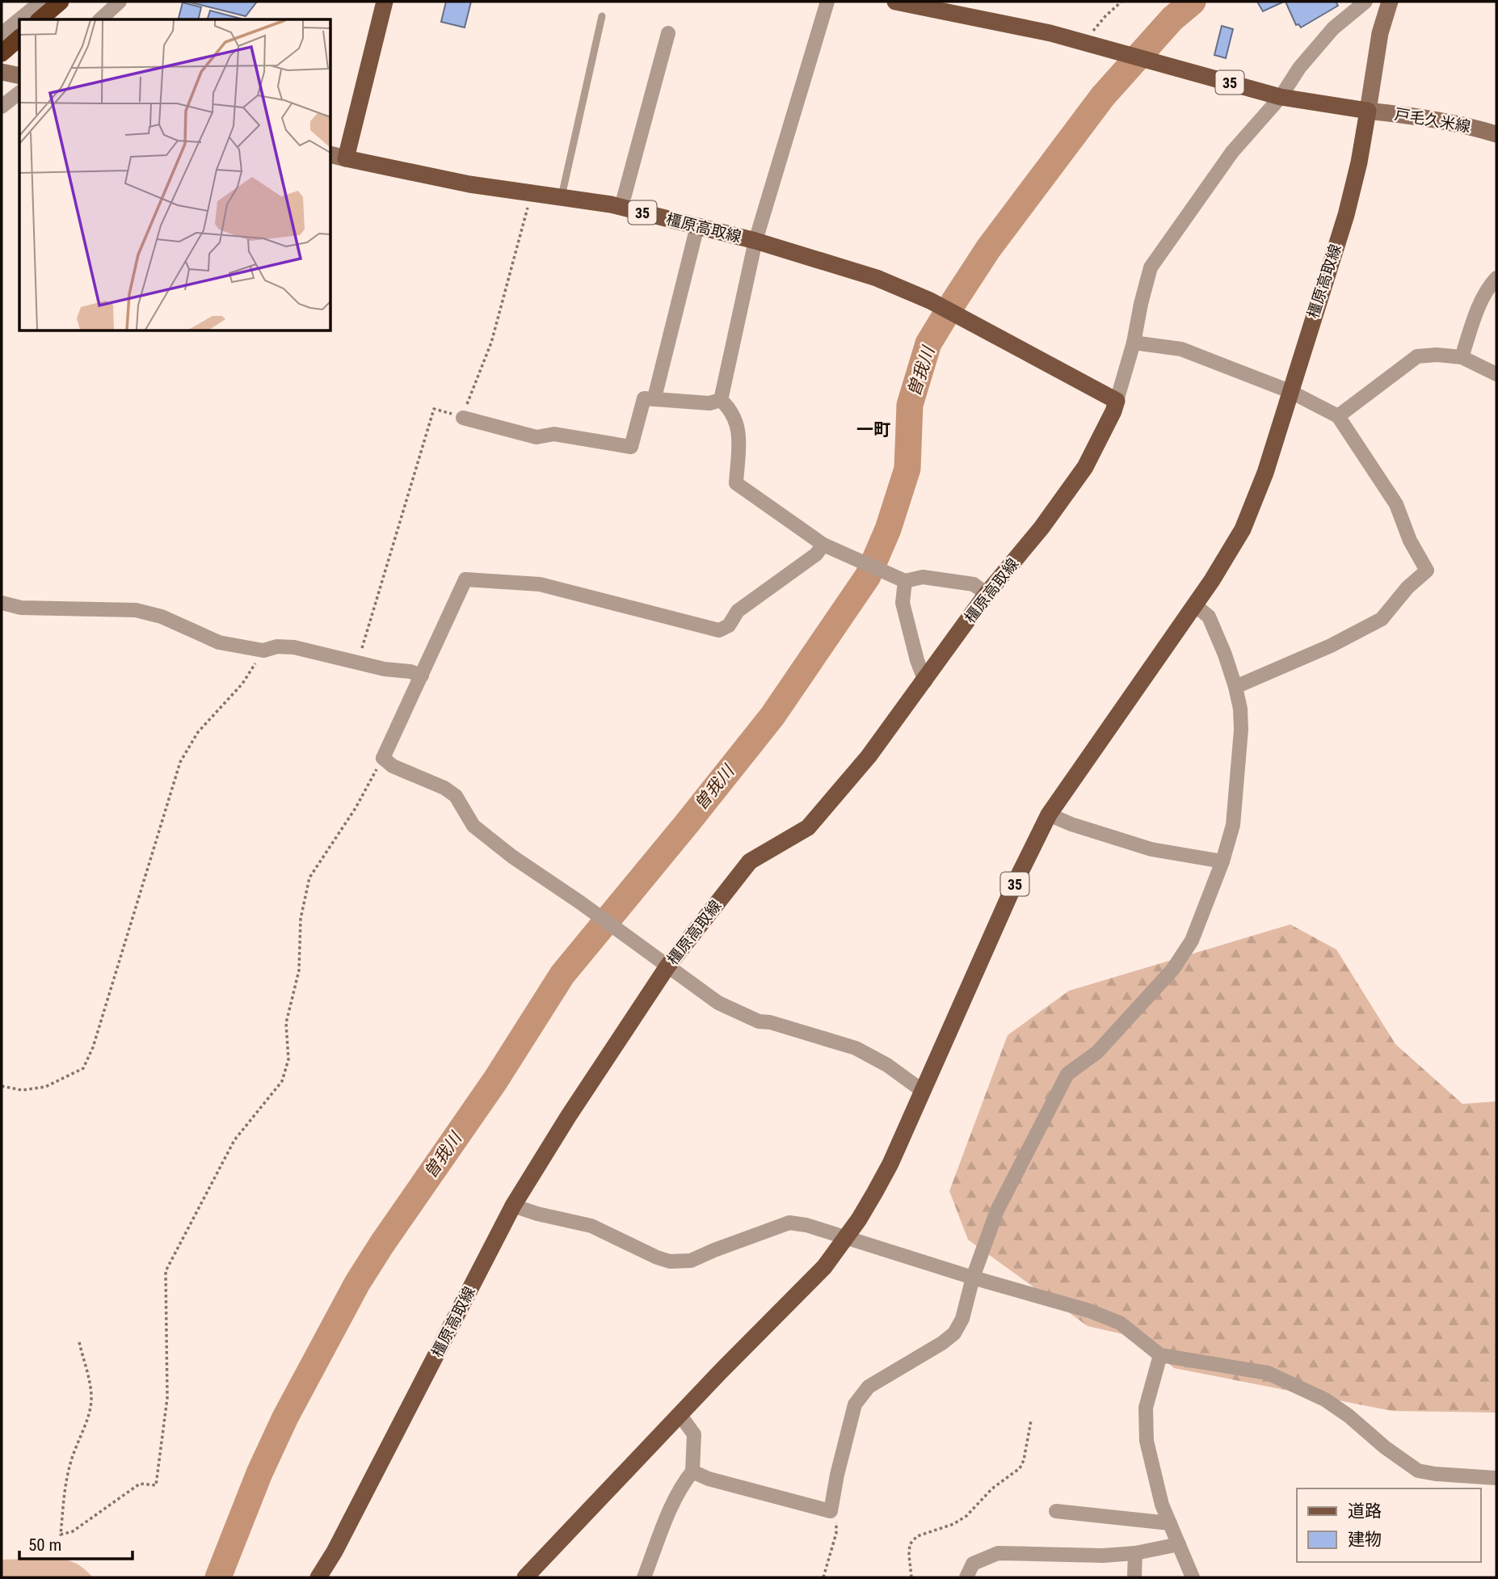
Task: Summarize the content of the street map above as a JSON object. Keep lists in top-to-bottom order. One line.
{"streets":{"main road":["35","橿原高取線"],"street":["戸毛久米線"]},"crossings":[["35","戸毛久米線"],["35","橿原高取線"],["戸毛久米線","橿原高取線"]],"districts":["一町"],"water":["曽我川"],"legend":["道路","建物"],"scale_bar":"50 m"}
